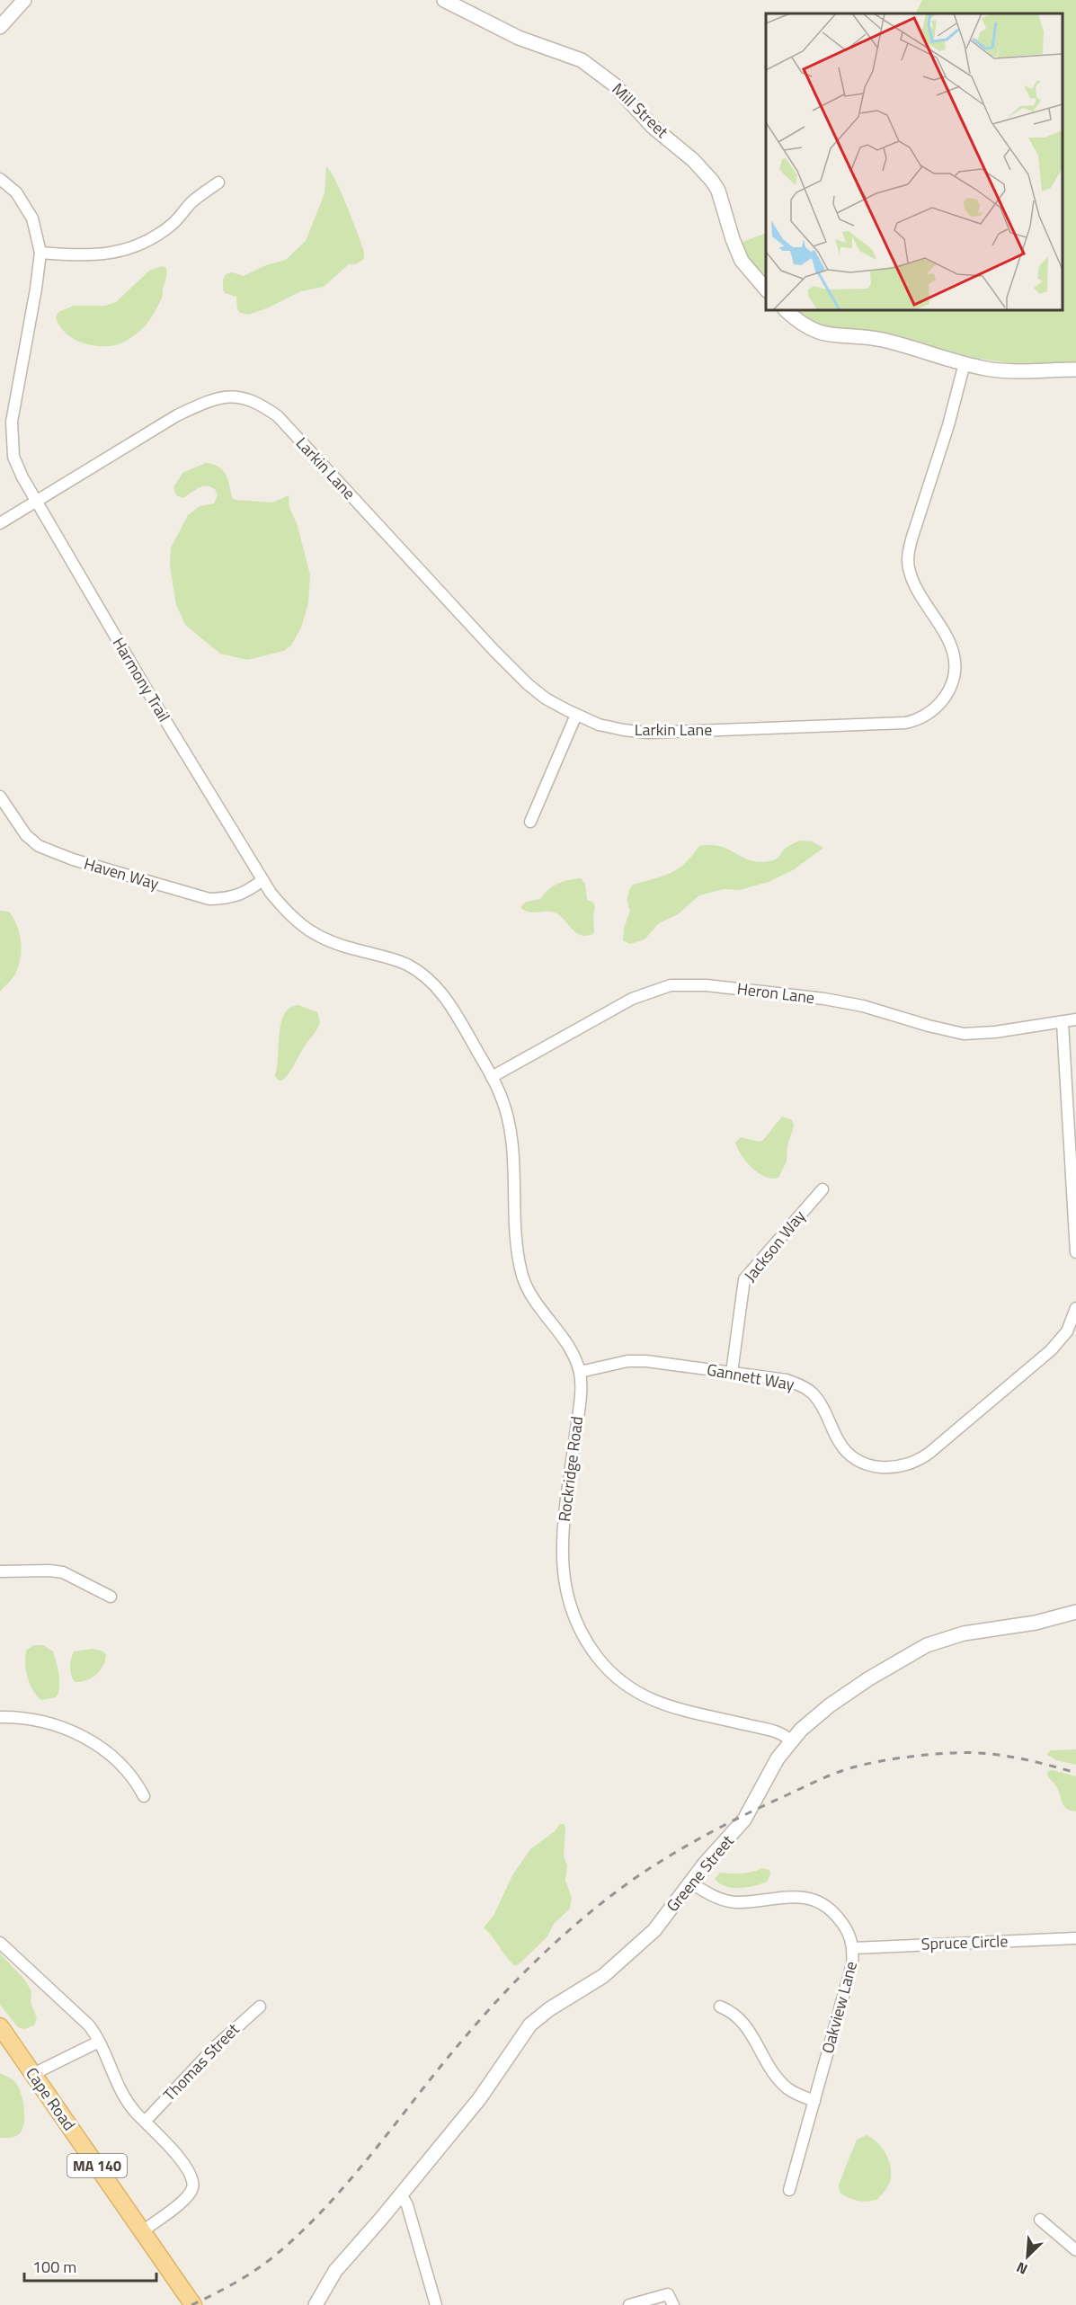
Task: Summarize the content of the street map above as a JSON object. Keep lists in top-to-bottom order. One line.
{"streets":{"main road":["Cape Road","MA 140"],"street":["Mill Street","Larkin Lane","Harmony Trail","Haven Way","Heron Lane","Jackson Way","Gannett Way","Rockridge Road","Greene Street","Spruce Circle","Oakview Lane","Thomas Street"]},"crossings":[["Larkin Lane","Harmony Trail"],["Harmony Trail","Haven Way"],["Harmony Trail","Heron Lane"],["Harmony Trail","Rockridge Road"],["Heron Lane","Rockridge Road"],["Jackson Way","Gannett Way"],["Gannett Way","Rockridge Road"],["Rockridge Road","Greene Street"],["Greene Street","Oakview Lane"],["Spruce Circle","Oakview Lane"]],"scale_bar":"100 m","north":"bottom left"}
